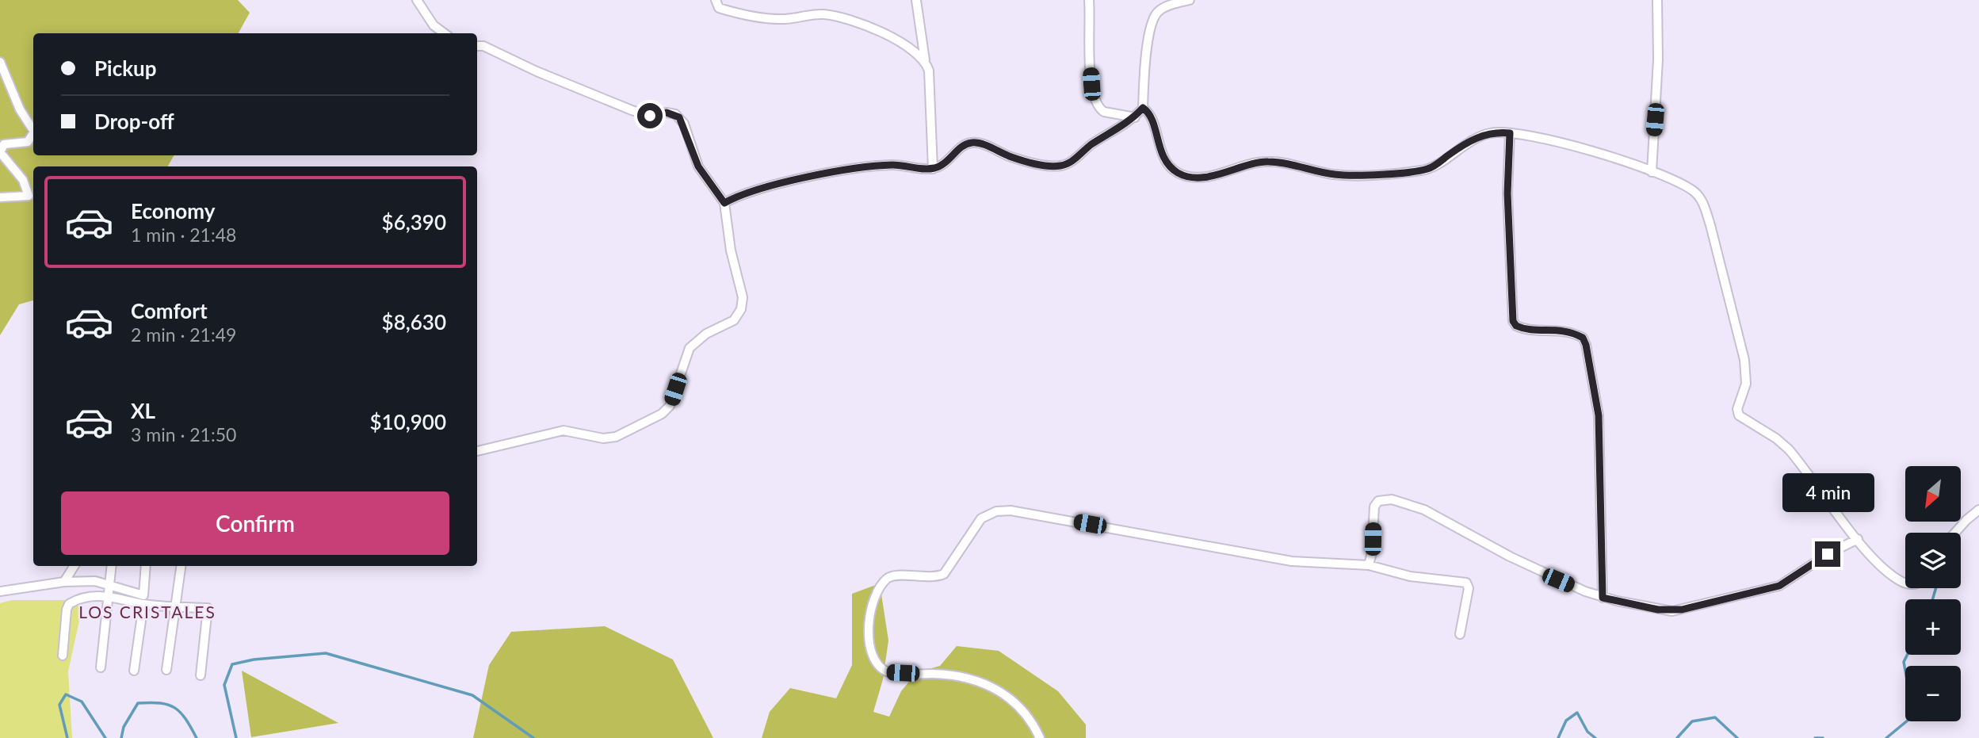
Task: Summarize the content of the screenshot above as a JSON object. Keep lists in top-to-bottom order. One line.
{"districts":["LOS CRISTALES"],"north":"bottom left","page":{"banner":["Pickup","Drop-off"],"list":[{"name":"Economy","note":"1 min · 21:48","value":"$6,390"},{"name":"Comfort","note":"2 min · 21:49","value":"$8,630"},{"name":"XL","note":"3 min · 21:50","value":"$10,900"}],"map_buttons":["+","−"],"bubble":"4 min","buttons":"Confirm"}}
